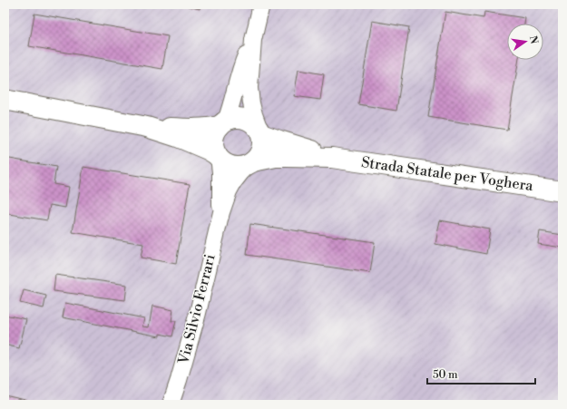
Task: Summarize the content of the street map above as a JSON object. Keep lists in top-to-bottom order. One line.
{"streets":{"main road":["Strada Statale per Voghera"],"street":["Via Silvio Ferrari"]},"crossings":[["Strada Statale per Voghera","Via Silvio Ferrari"]],"scale_bar":"50 m","north":"right"}
